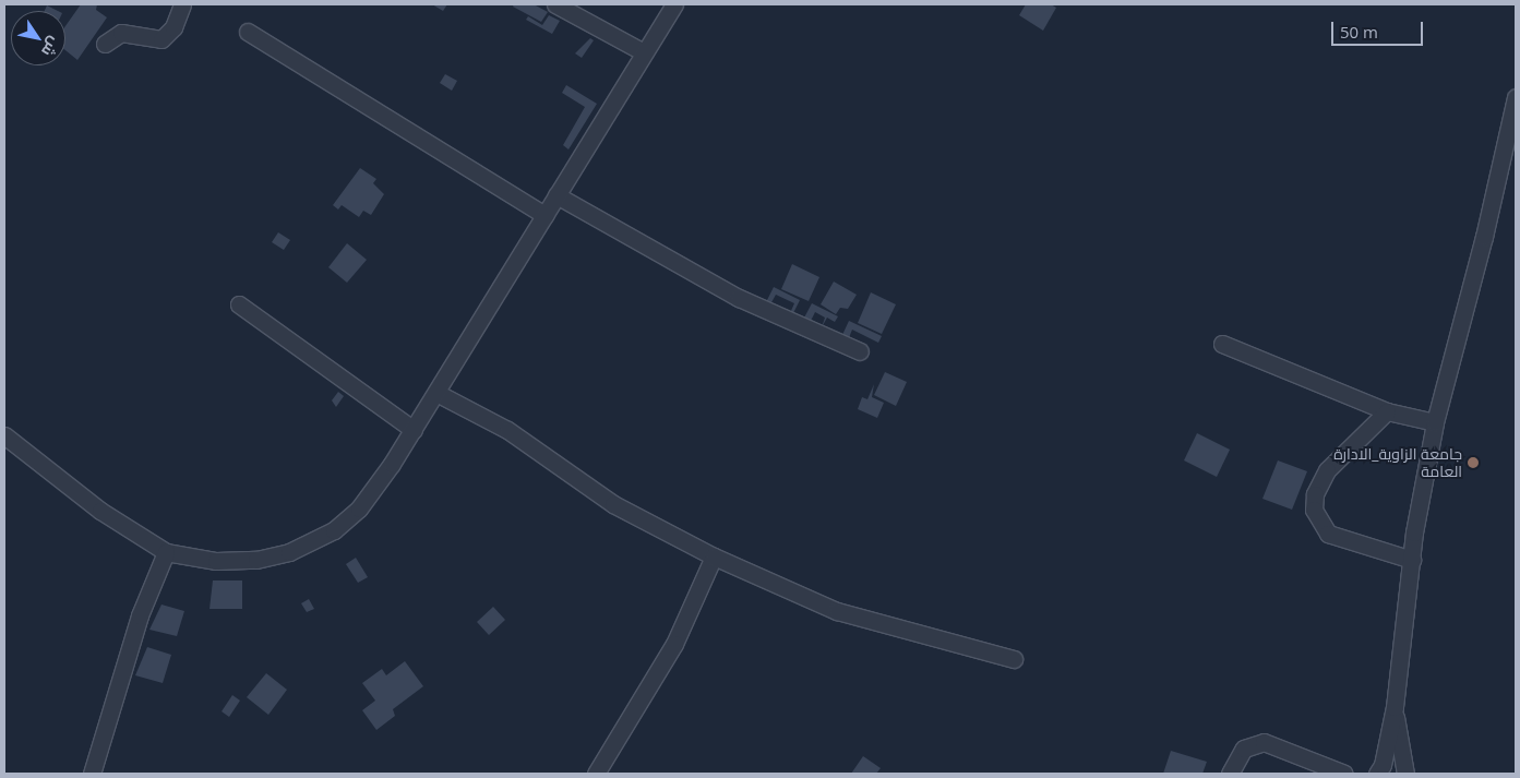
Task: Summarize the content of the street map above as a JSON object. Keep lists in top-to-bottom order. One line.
{"places":["جامعة الزاوية_الادارة العامة"],"scale_bar":"50 m","north":"bottom right"}
